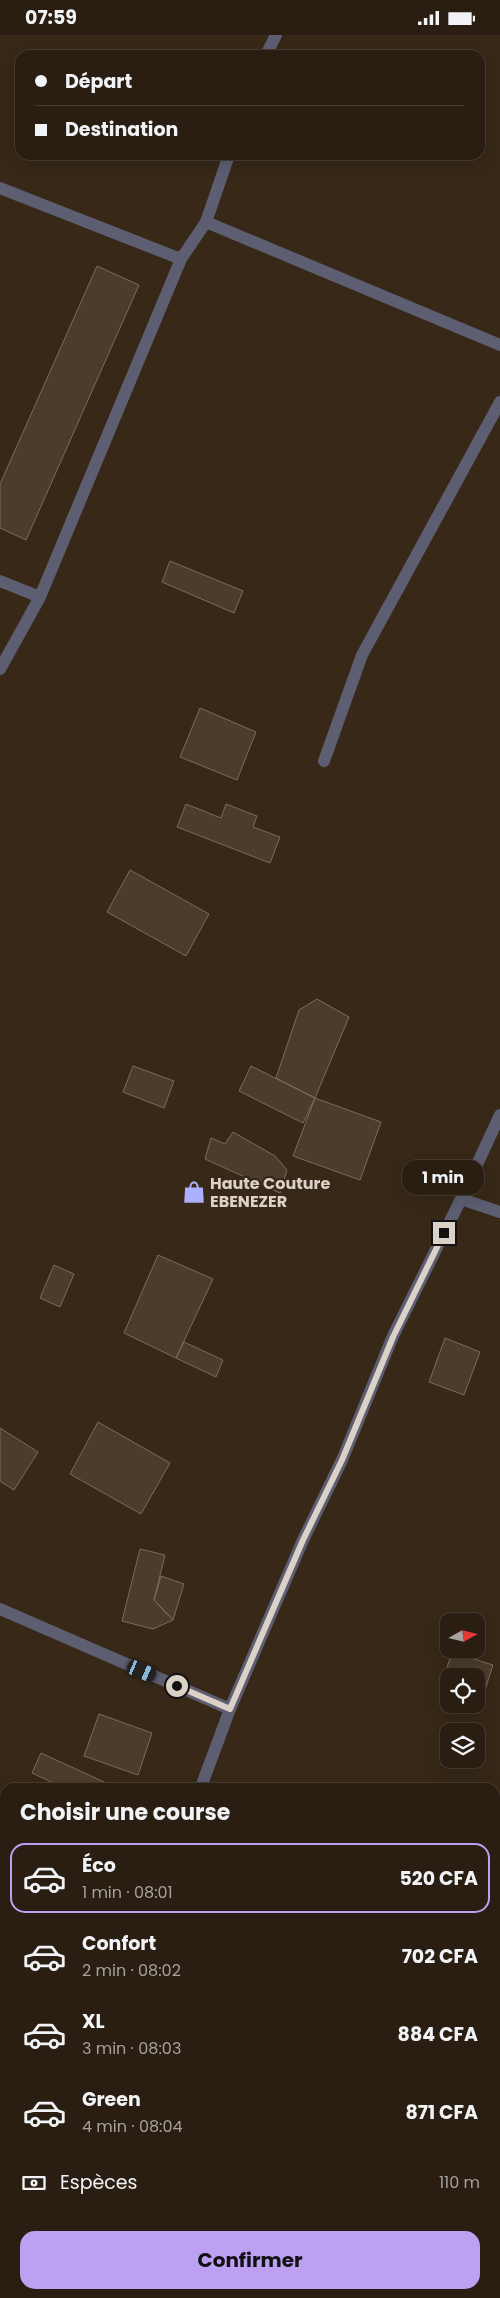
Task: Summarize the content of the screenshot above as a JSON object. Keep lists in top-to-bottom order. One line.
{"places":{"shop":["Haute Couture EBENEZER"]},"north":"right","page":{"status":"07:59","banner":["Départ","Destination"],"bubble":"1 min","heading":"Choisir une course","list":[{"name":"Éco","note":"1 min · 08:01","value":"520 CFA"},{"name":"Confort","note":"2 min · 08:02","value":"702 CFA"},{"name":"XL","note":"3 min · 08:03","value":"884 CFA"},{"name":"Green","note":"4 min · 08:04","value":"871 CFA"}],"pay":["Espèces","110 m"],"buttons":"Confirmer"}}
